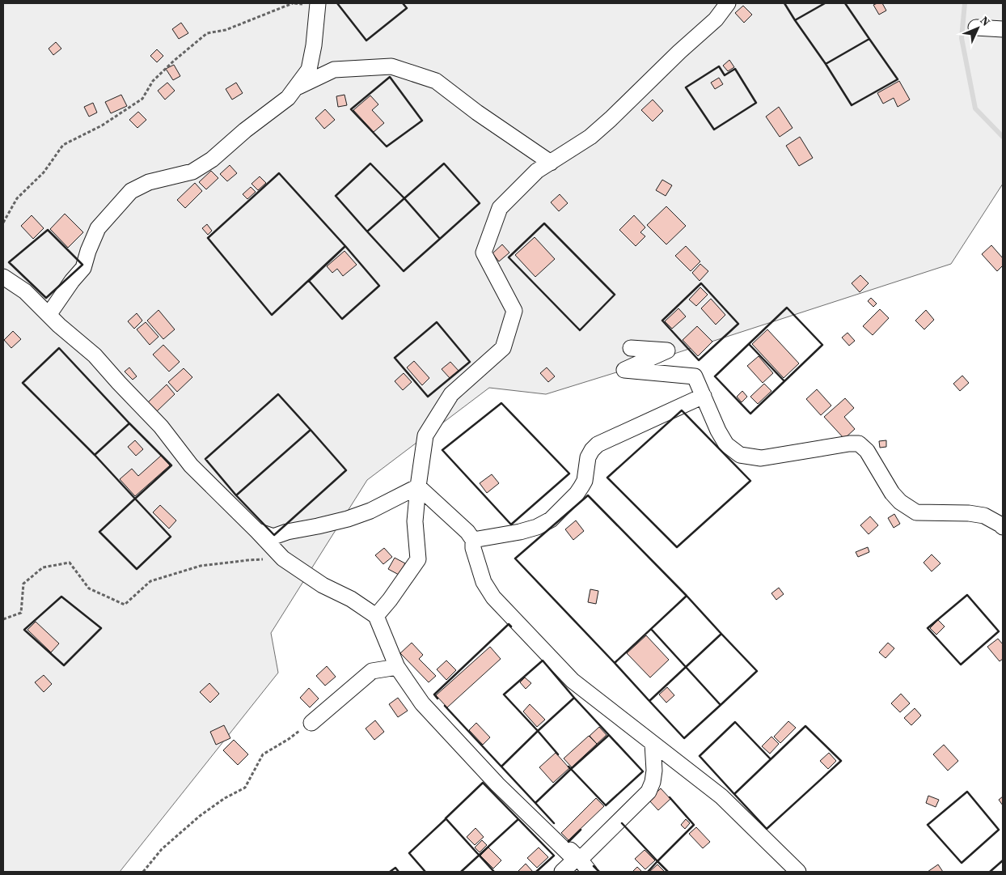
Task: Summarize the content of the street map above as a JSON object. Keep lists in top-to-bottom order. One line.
{"north":"top right"}
